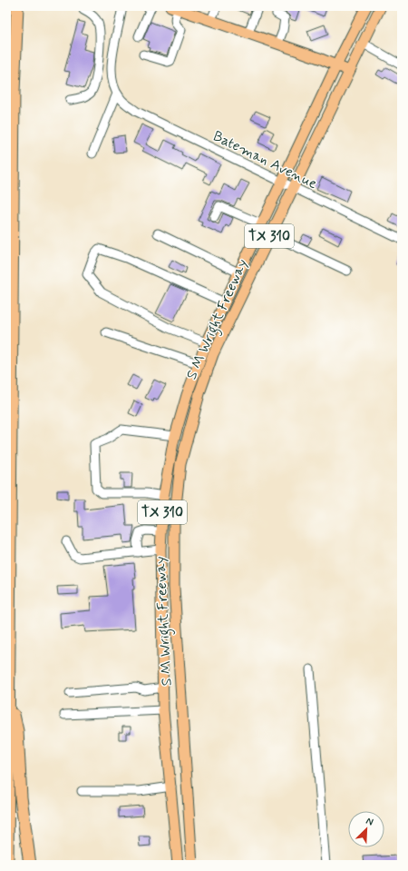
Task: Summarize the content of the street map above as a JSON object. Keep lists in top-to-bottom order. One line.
{"streets":{"main road":["TX 310","S M Wright Freeway"],"street":["Bateman Avenue"]},"crossings":[["Bateman Avenue","S M Wright Freeway"]],"north":"top right"}
